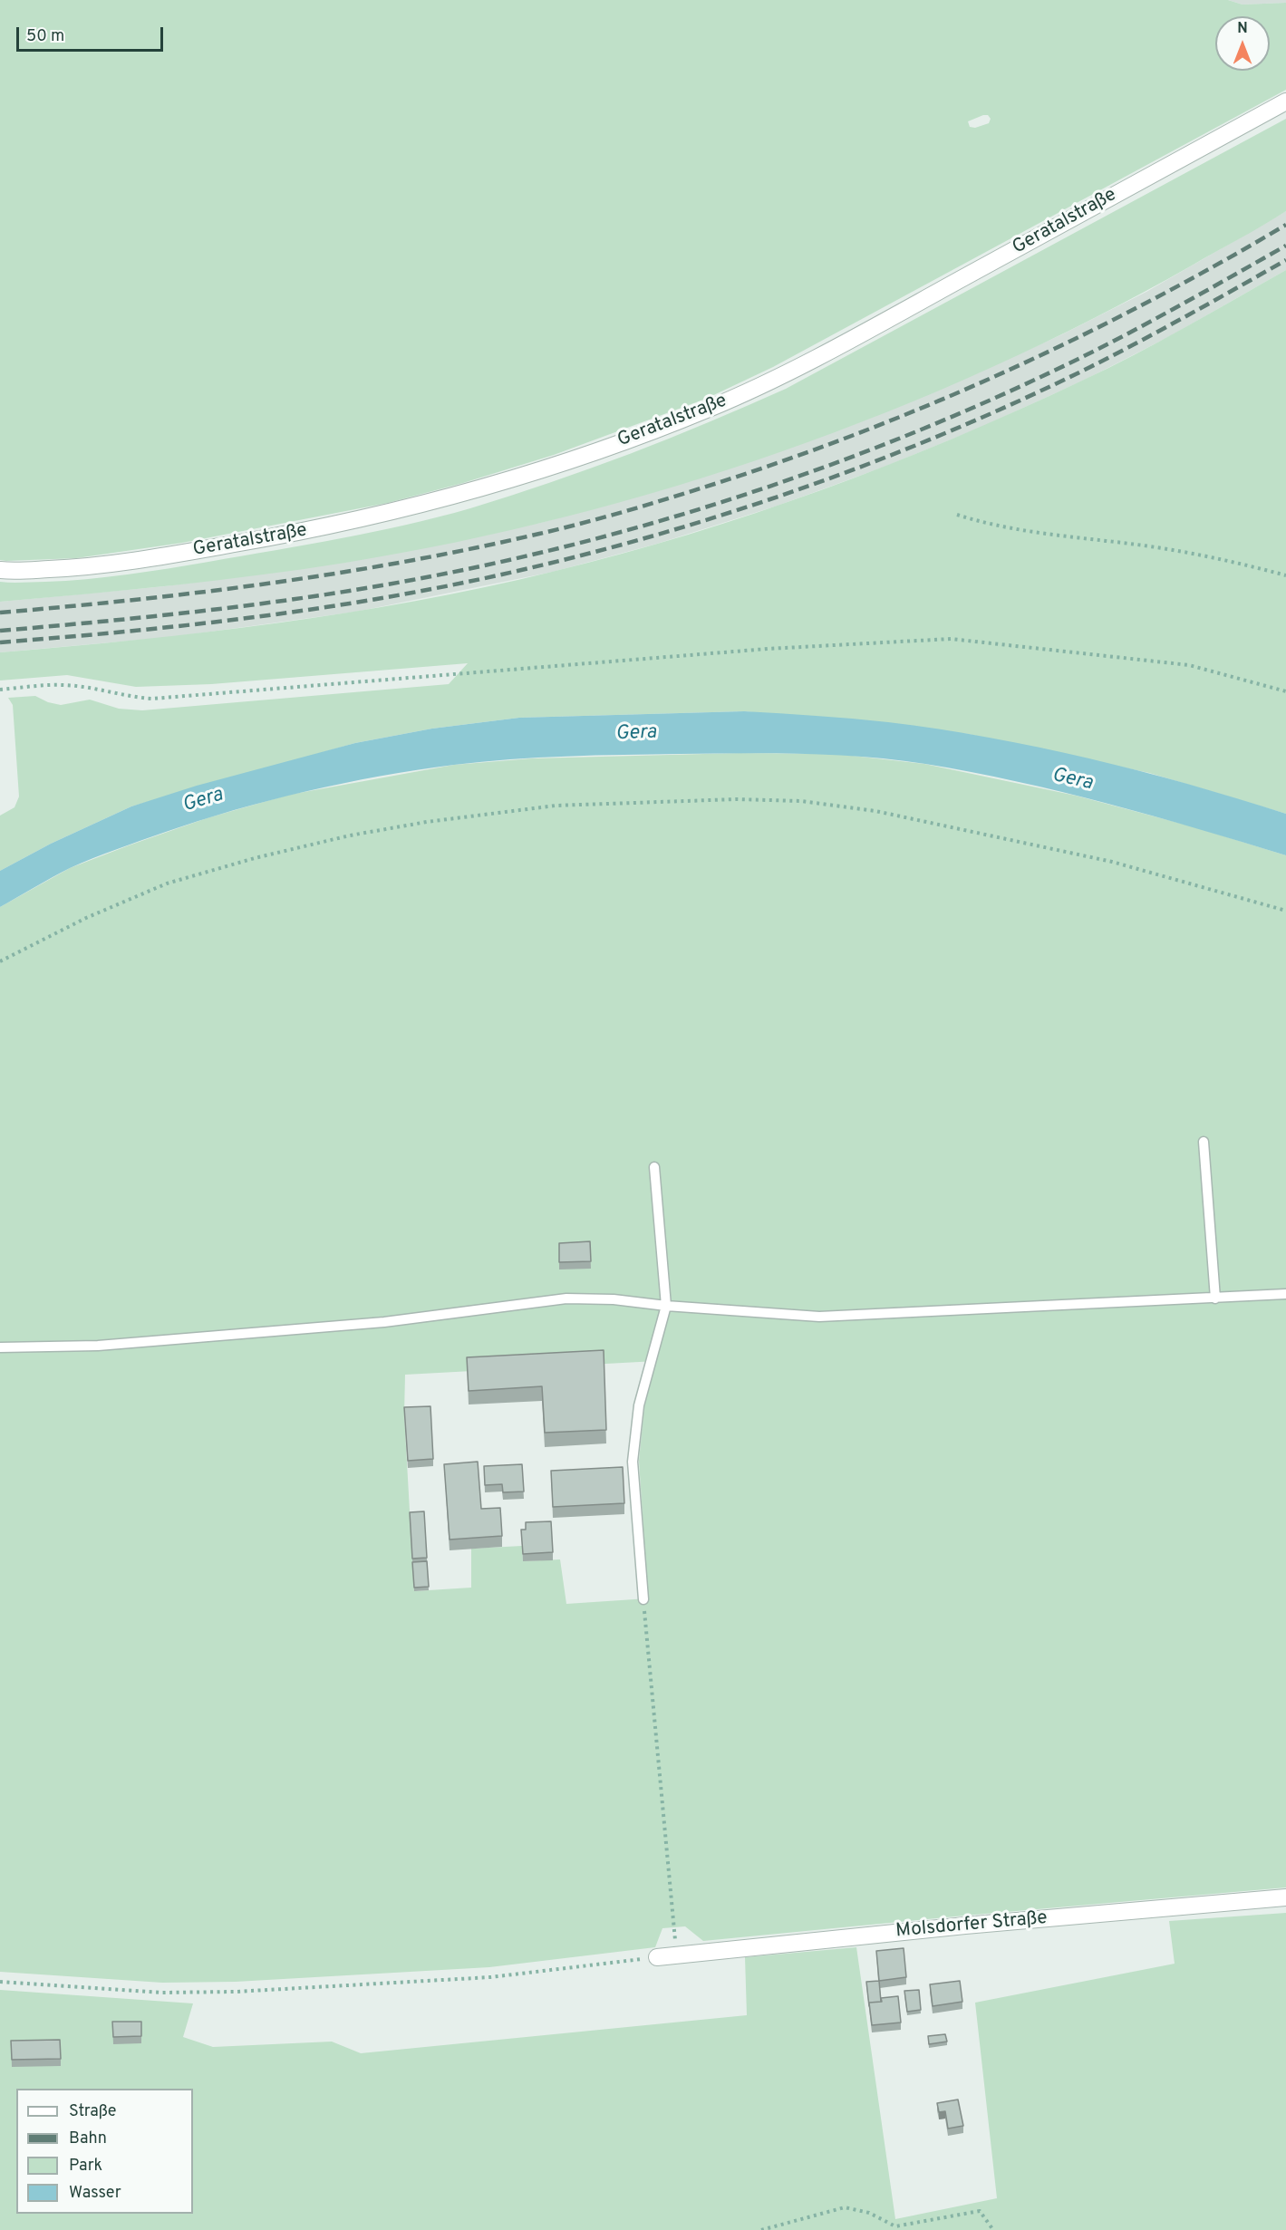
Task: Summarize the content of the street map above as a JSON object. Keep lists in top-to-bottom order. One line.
{"streets":{"street":["Geratalstraße","Molsdorfer Straße"]},"water":["Gera"],"legend":["Straße","Bahn","Park","Wasser"],"scale_bar":"50 m","north":"top"}
